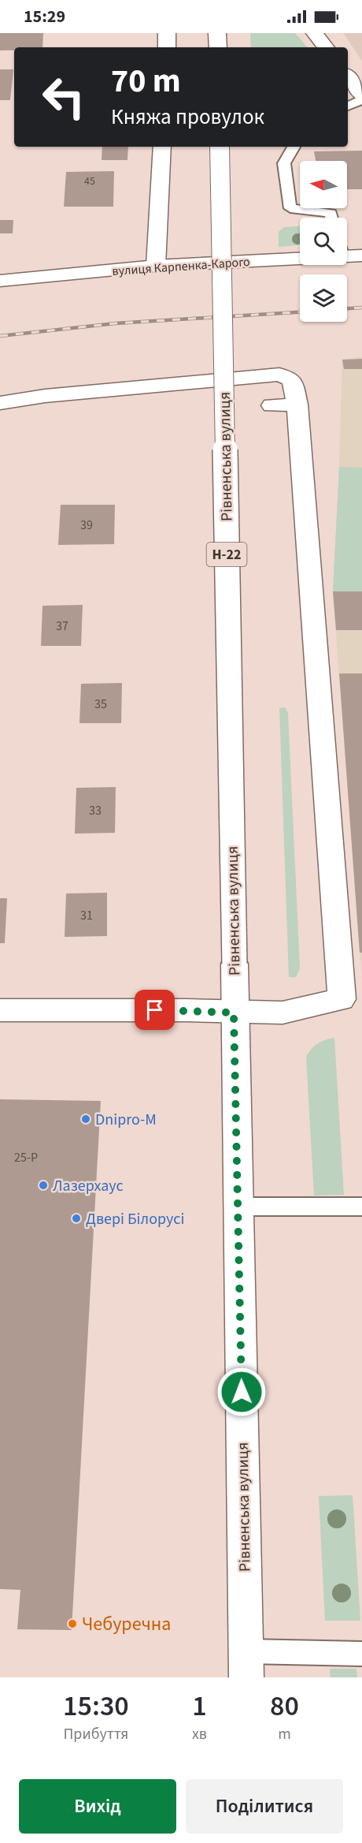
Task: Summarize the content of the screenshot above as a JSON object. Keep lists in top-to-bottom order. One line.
{"streets":{"main road":["вулиця Карпенка-Карого","Рівненська вулиця","Н-22"]},"places":["Dnipro-M","Лазерхаус","Двері Білорусі","Чебуречна"],"house_numbers":["45","39","37","35","33","31","25-Р"],"north":"left","page":{"status":"15:29","turn":["70 m","Княжа провулок"],"eta":["15:30","Прибуття","1","хв","80","m"],"buttons":["Вихід","Поділитися"]}}
